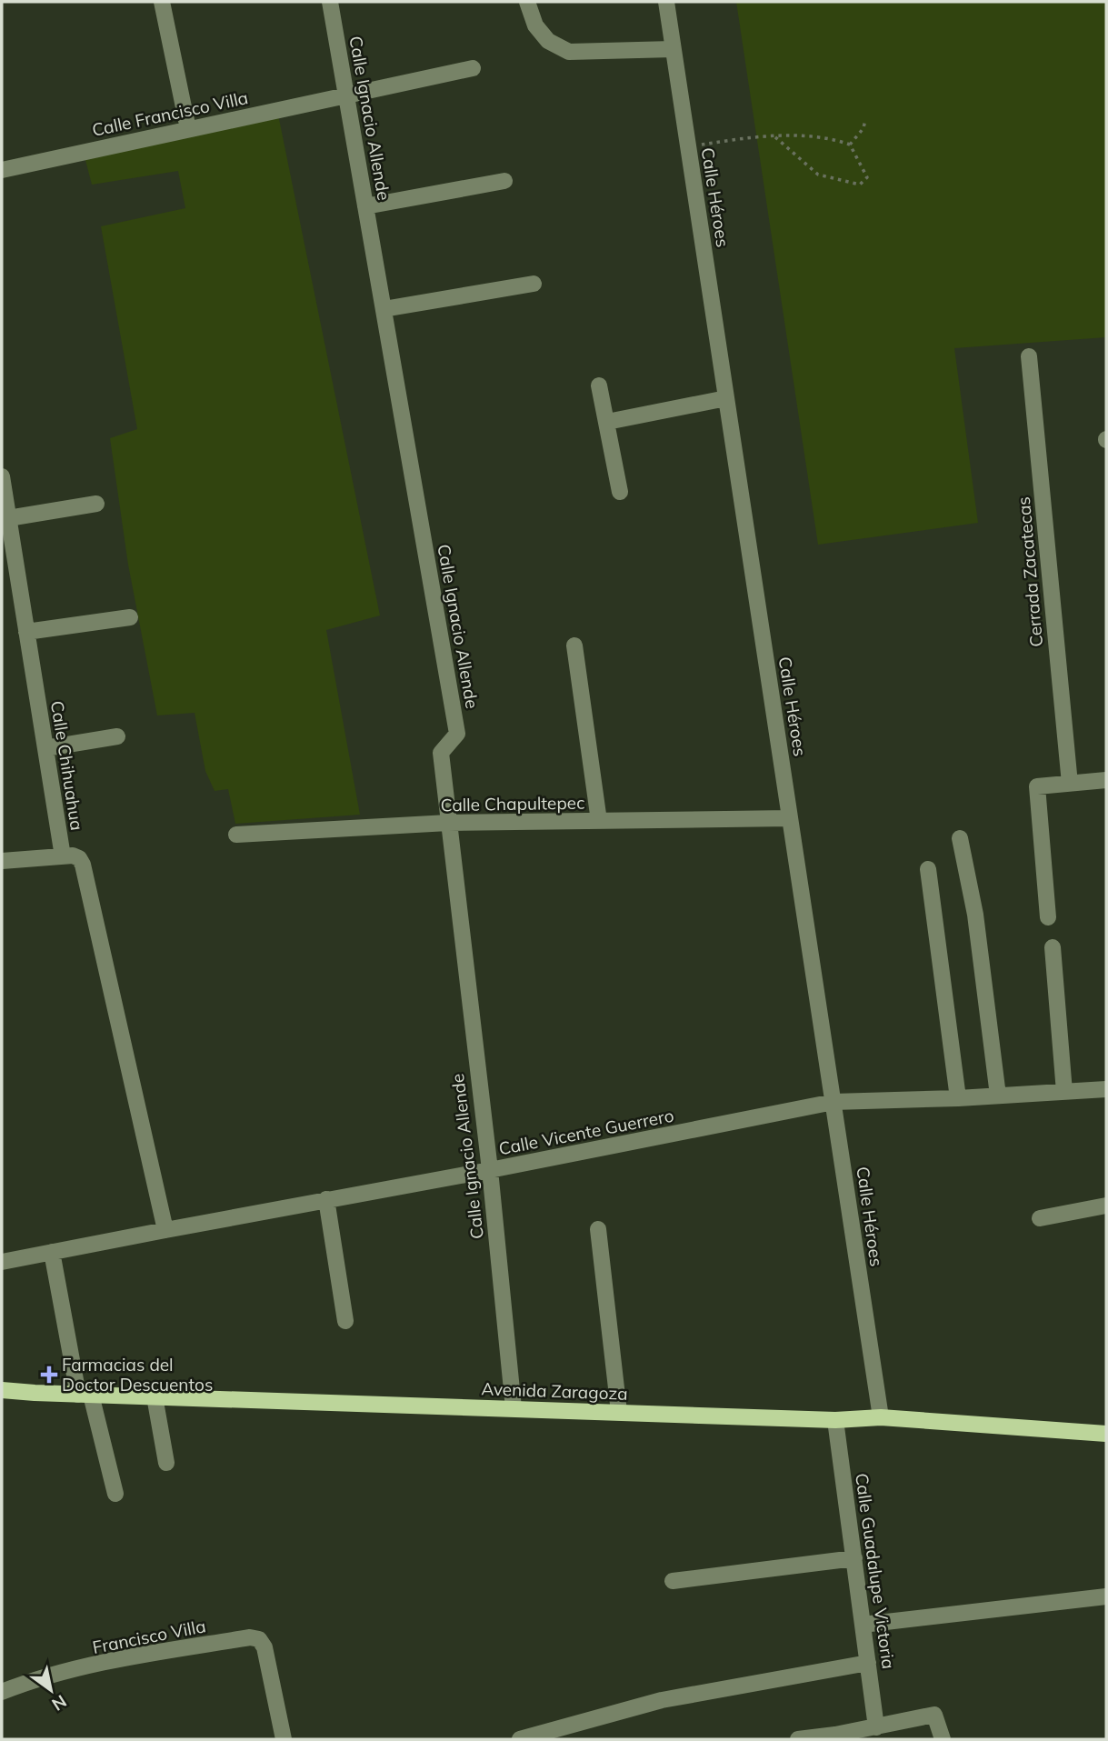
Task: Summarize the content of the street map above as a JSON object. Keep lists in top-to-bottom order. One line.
{"streets":{"main road":["Avenida Zaragoza"],"street":["Calle Francisco Villa","Calle Ignacio Allende","Calle Héroes","Cerrada Zacatecas","Calle Chihuahua","Calle Chapultepec","Calle Vicente Guerrero","Calle Guadalupe Victoria","Francisco Villa"]},"crossings":[["Calle Francisco Villa","Calle Ignacio Allende"],["Calle Ignacio Allende","Calle Chapultepec"],["Calle Ignacio Allende","Calle Vicente Guerrero"],["Calle Ignacio Allende","Avenida Zaragoza"],["Calle Héroes","Calle Chapultepec"],["Calle Héroes","Calle Vicente Guerrero"],["Calle Héroes","Avenida Zaragoza"],["Calle Chihuahua","Calle Vicente Guerrero"],["Avenida Zaragoza","Calle Guadalupe Victoria"]],"places":{"health":["Farmacias del Doctor Descuentos"]},"north":"bottom right"}
